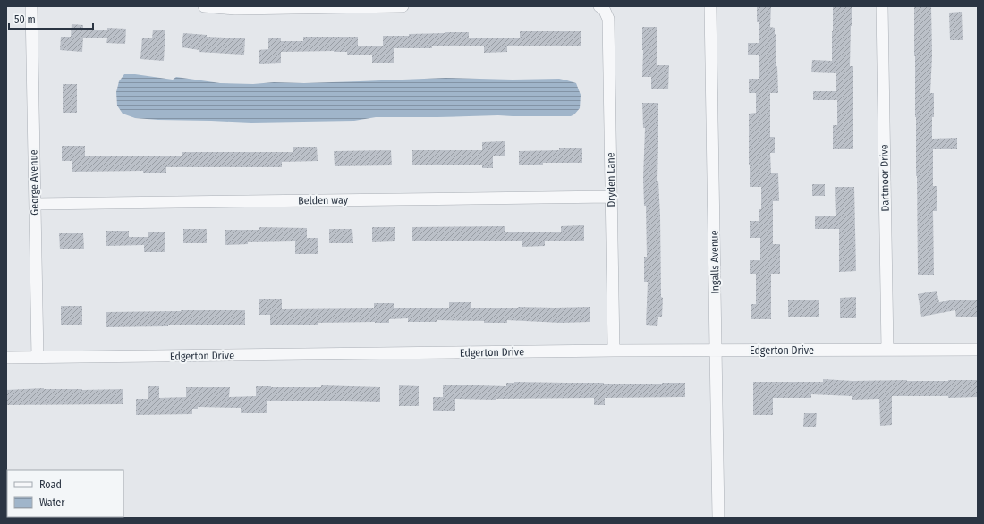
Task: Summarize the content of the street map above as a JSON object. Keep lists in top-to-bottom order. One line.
{"streets":{"street":["Dartmoor Drive","Dryden Lane","George Avenue","Belden way","Ingalls Avenue","Edgerton Drive"]},"crossings":[["Dartmoor Drive","Edgerton Drive"],["Dryden Lane","Belden way"],["Dryden Lane","Edgerton Drive"],["George Avenue","Belden way"],["George Avenue","Edgerton Drive"],["Ingalls Avenue","Edgerton Drive"]],"legend":["Road","Water"],"scale_bar":"50 m"}
